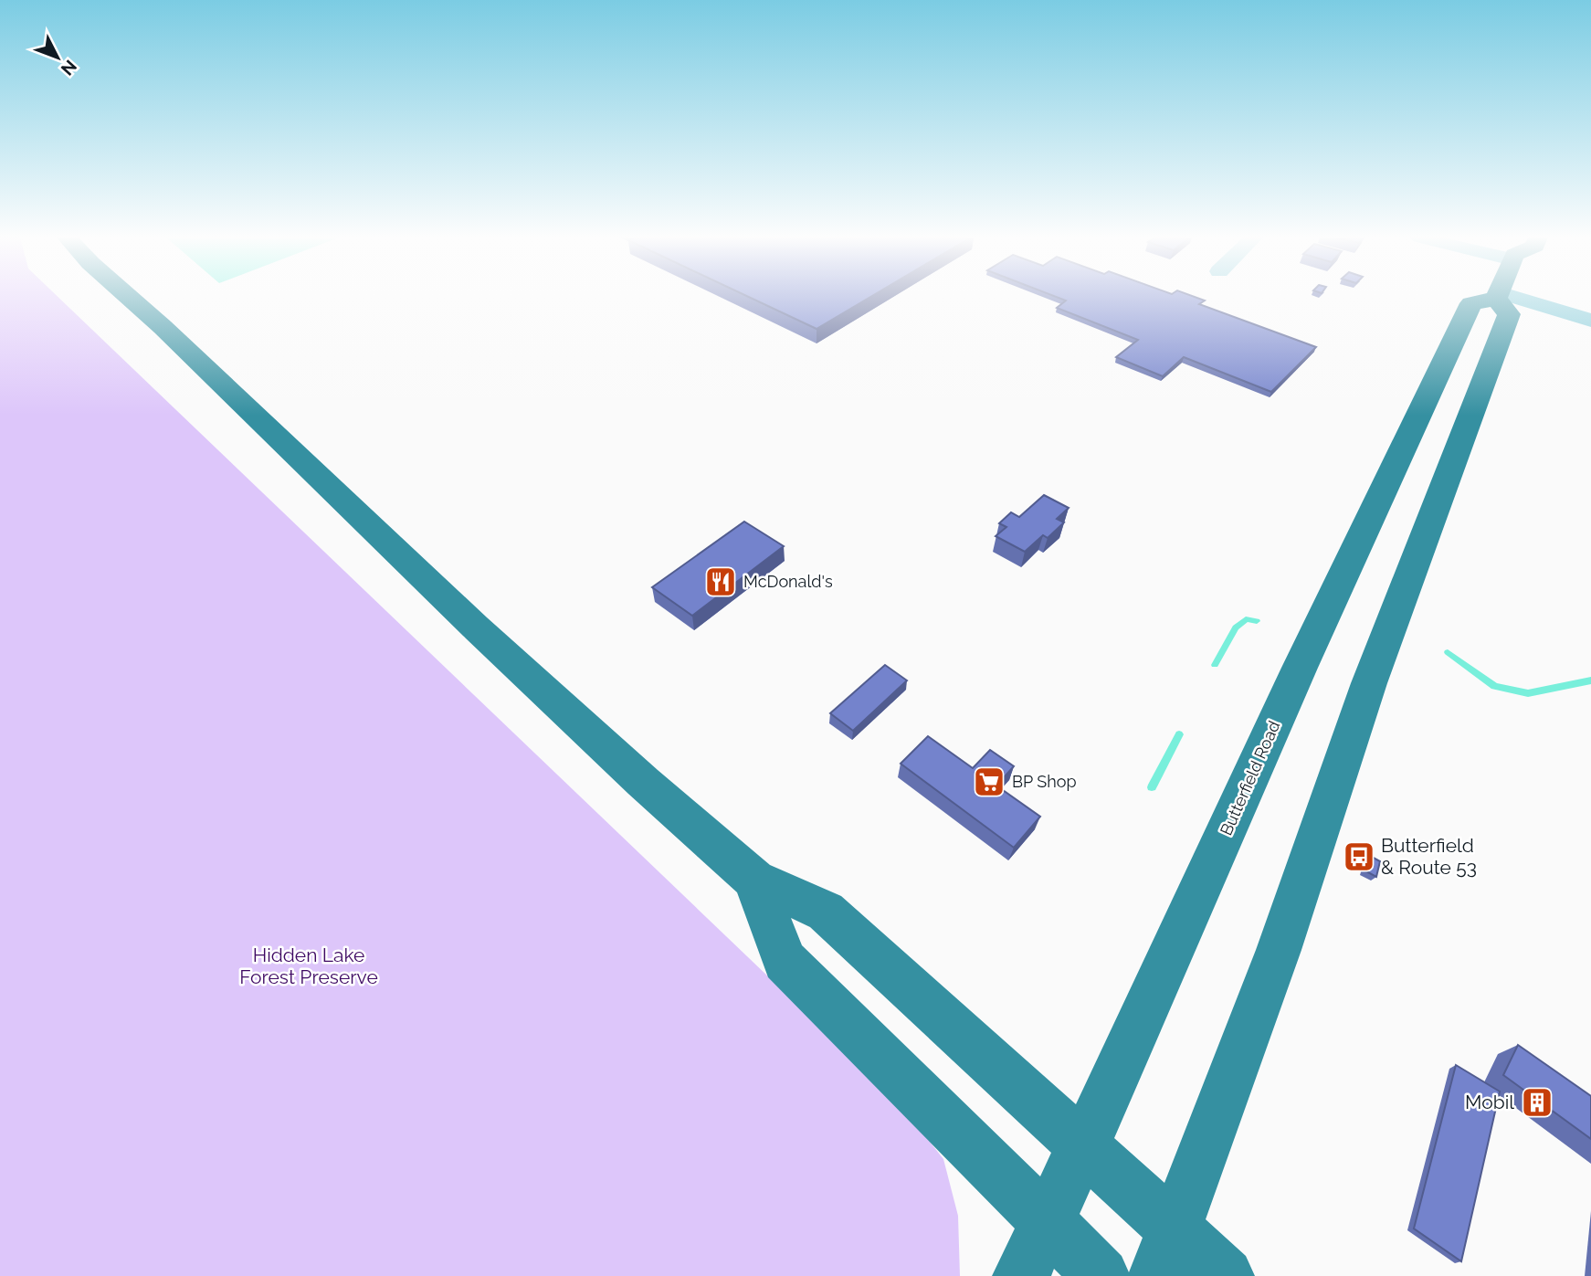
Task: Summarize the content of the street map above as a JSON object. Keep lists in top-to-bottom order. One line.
{"streets":{"main road":["Butterfield Road"]},"parks":["Hidden Lake Forest Preserve"],"places":{"restaurant":["McDonald's"],"supermarket":["BP Shop"],"bus stop":["Butterfield & Route 53"],"building":["Mobil"]},"north":"bottom right"}
